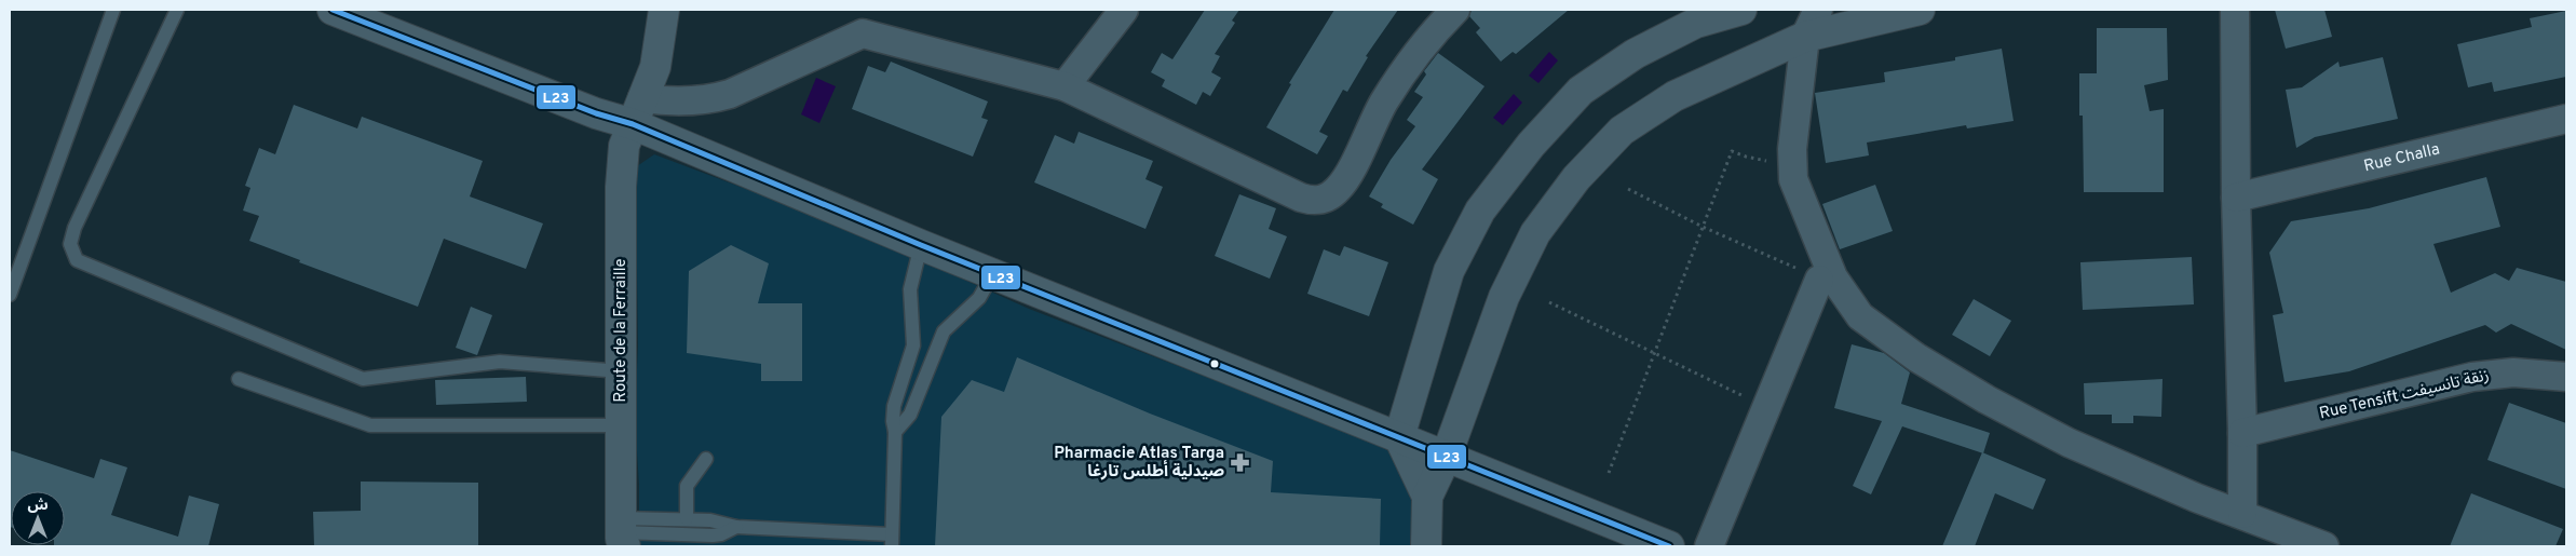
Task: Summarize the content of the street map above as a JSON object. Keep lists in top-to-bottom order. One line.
{"streets":{"street":["Rue Challa","Route de la Ferraille","Rue Tensift زنقة تانسيفت"]},"places":{"pharmacy":["Pharmacie Atlas Targa صيدلية أطلس تارغا"]},"lines":["transit line L23"],"north":"top"}
